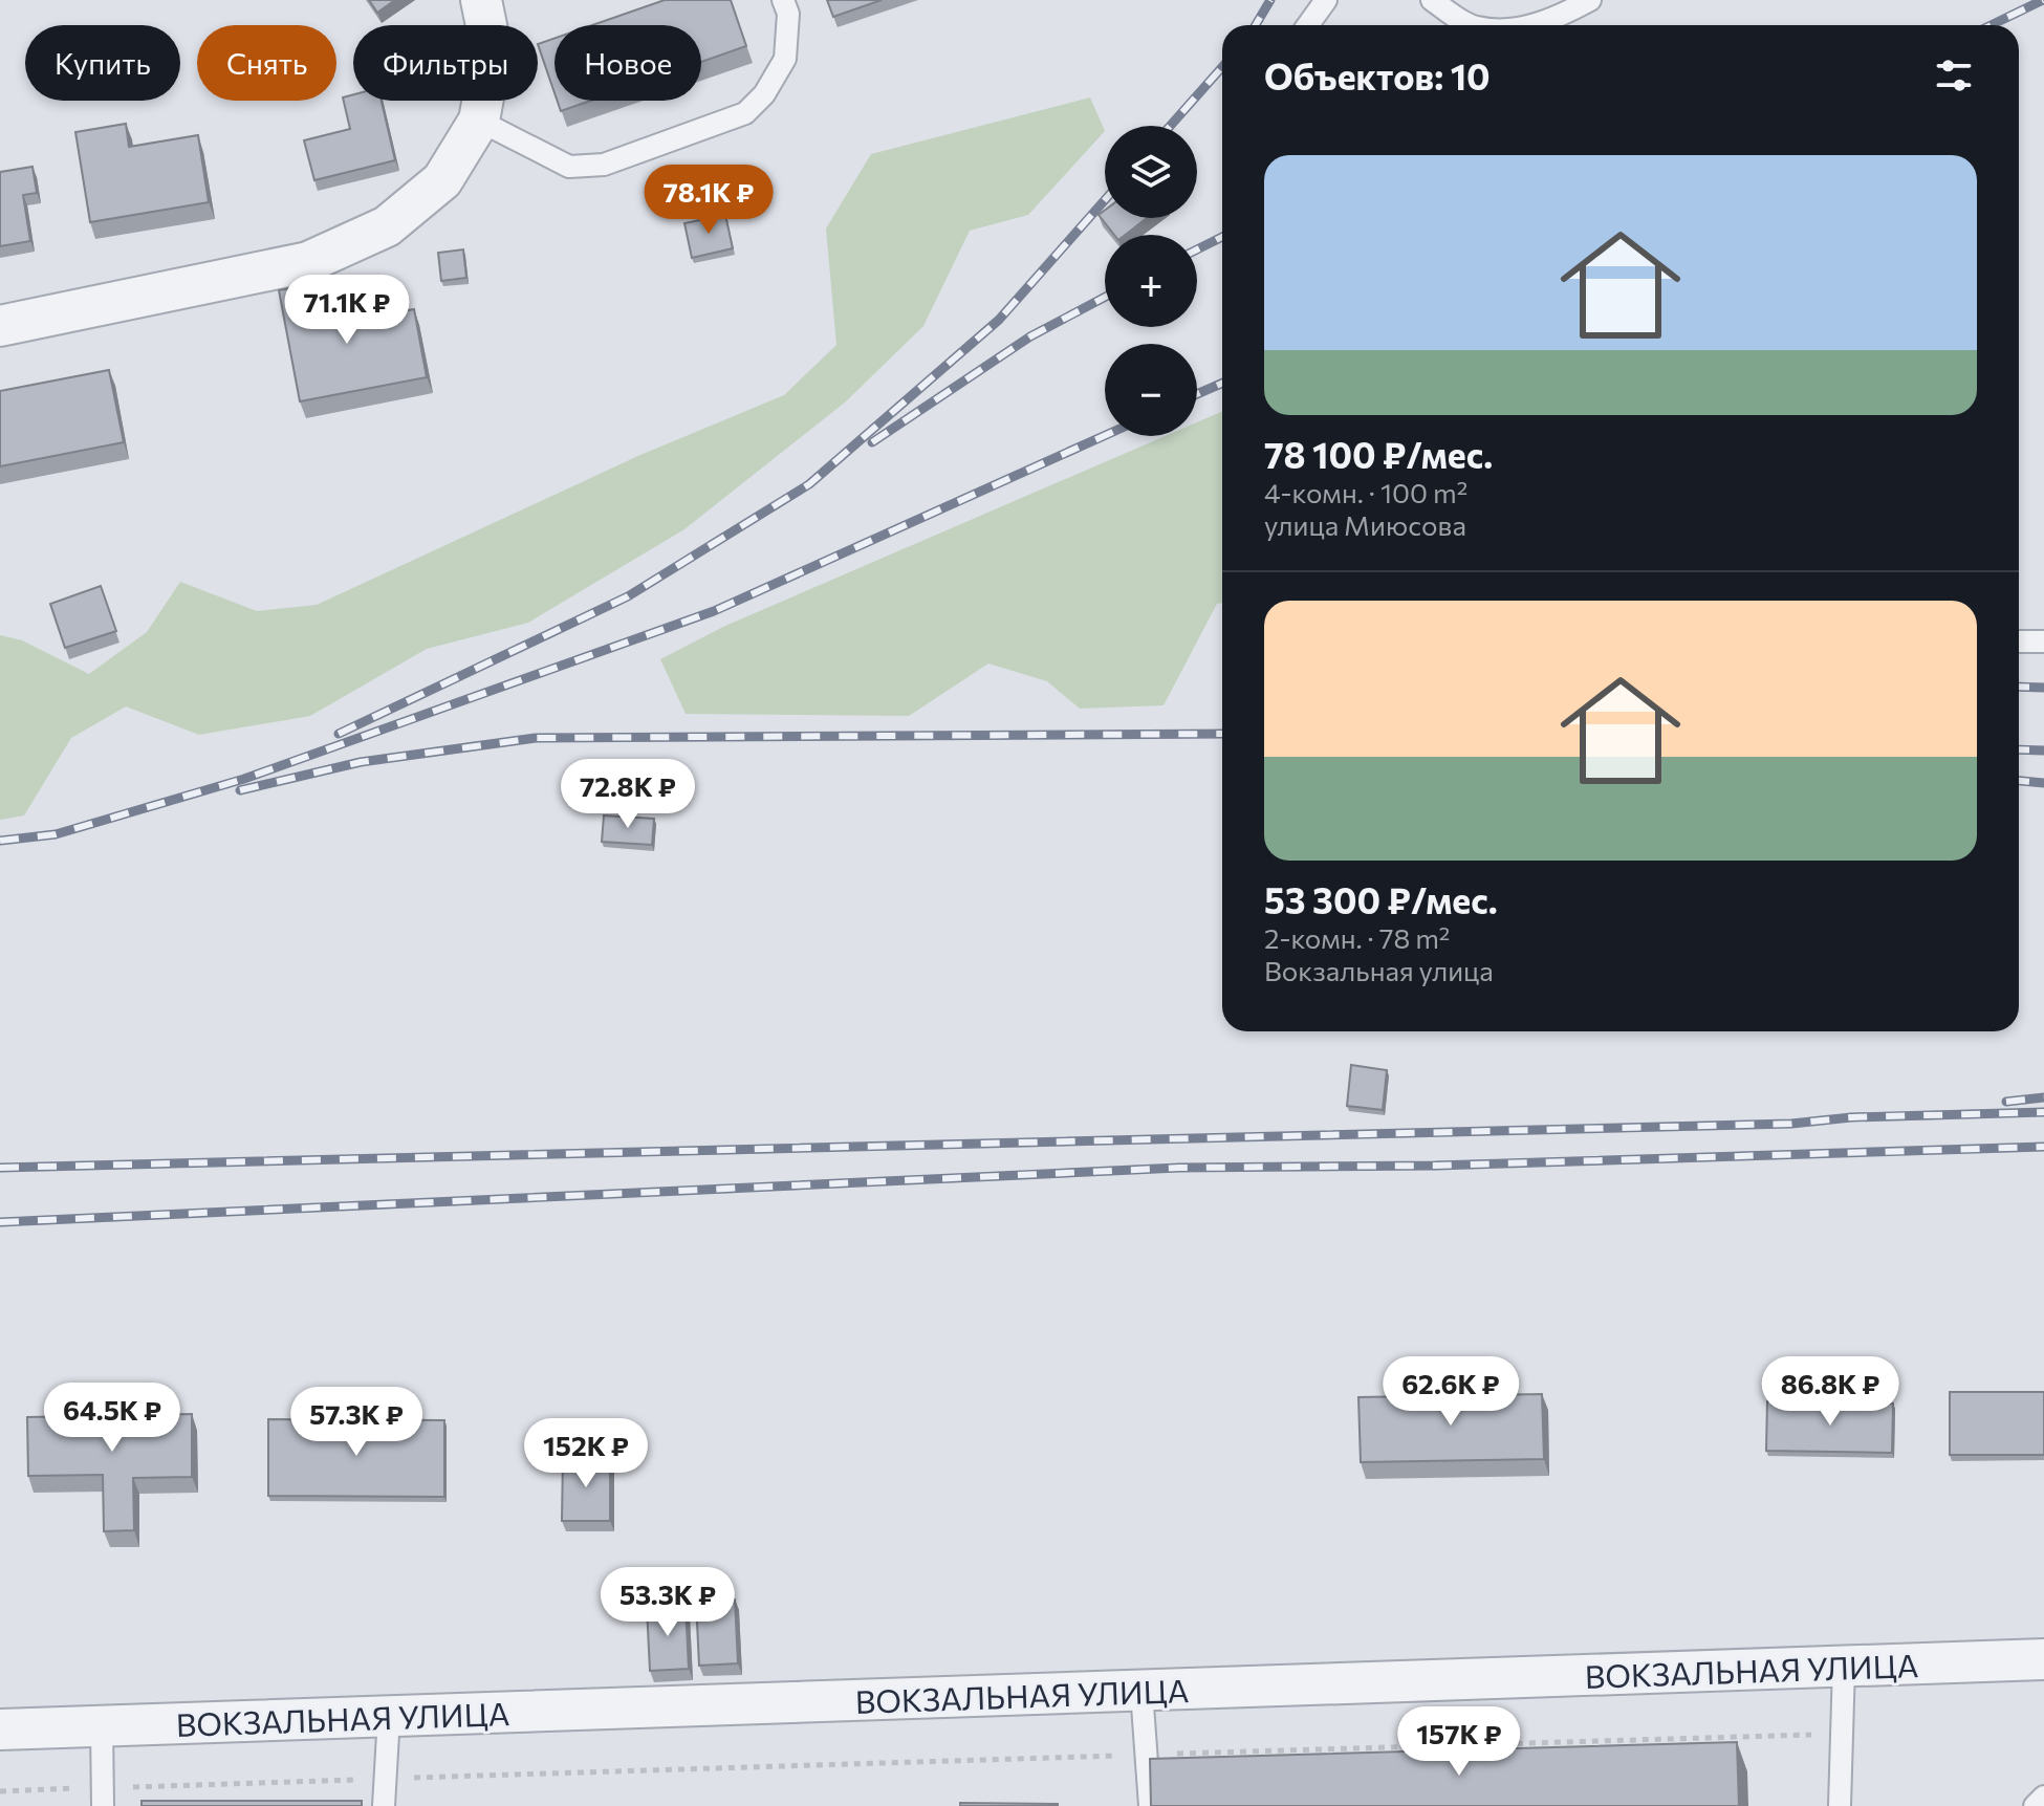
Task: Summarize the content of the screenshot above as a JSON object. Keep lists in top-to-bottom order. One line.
{"streets":{"street":["ВОКЗАЛЬНАЯ УЛИЦА"]},"page":{"chip":["Купить","Снять","Фильтры","Новое"],"heading":"Объектов: 10","map_buttons":["+","−"],"list":[{"name":"78 100 ₽/мес.","note":"4-комн. · 100 m² · улица Миюсова"},{"name":"53 300 ₽/мес.","note":"2-комн. · 78 m² · Вокзальная улица"}],"price":["78.1K ₽","71.1K ₽","72.8K ₽","62.6K ₽","86.8K ₽","64.5K ₽","57.3K ₽","152K ₽","53.3K ₽","157K ₽"]}}
